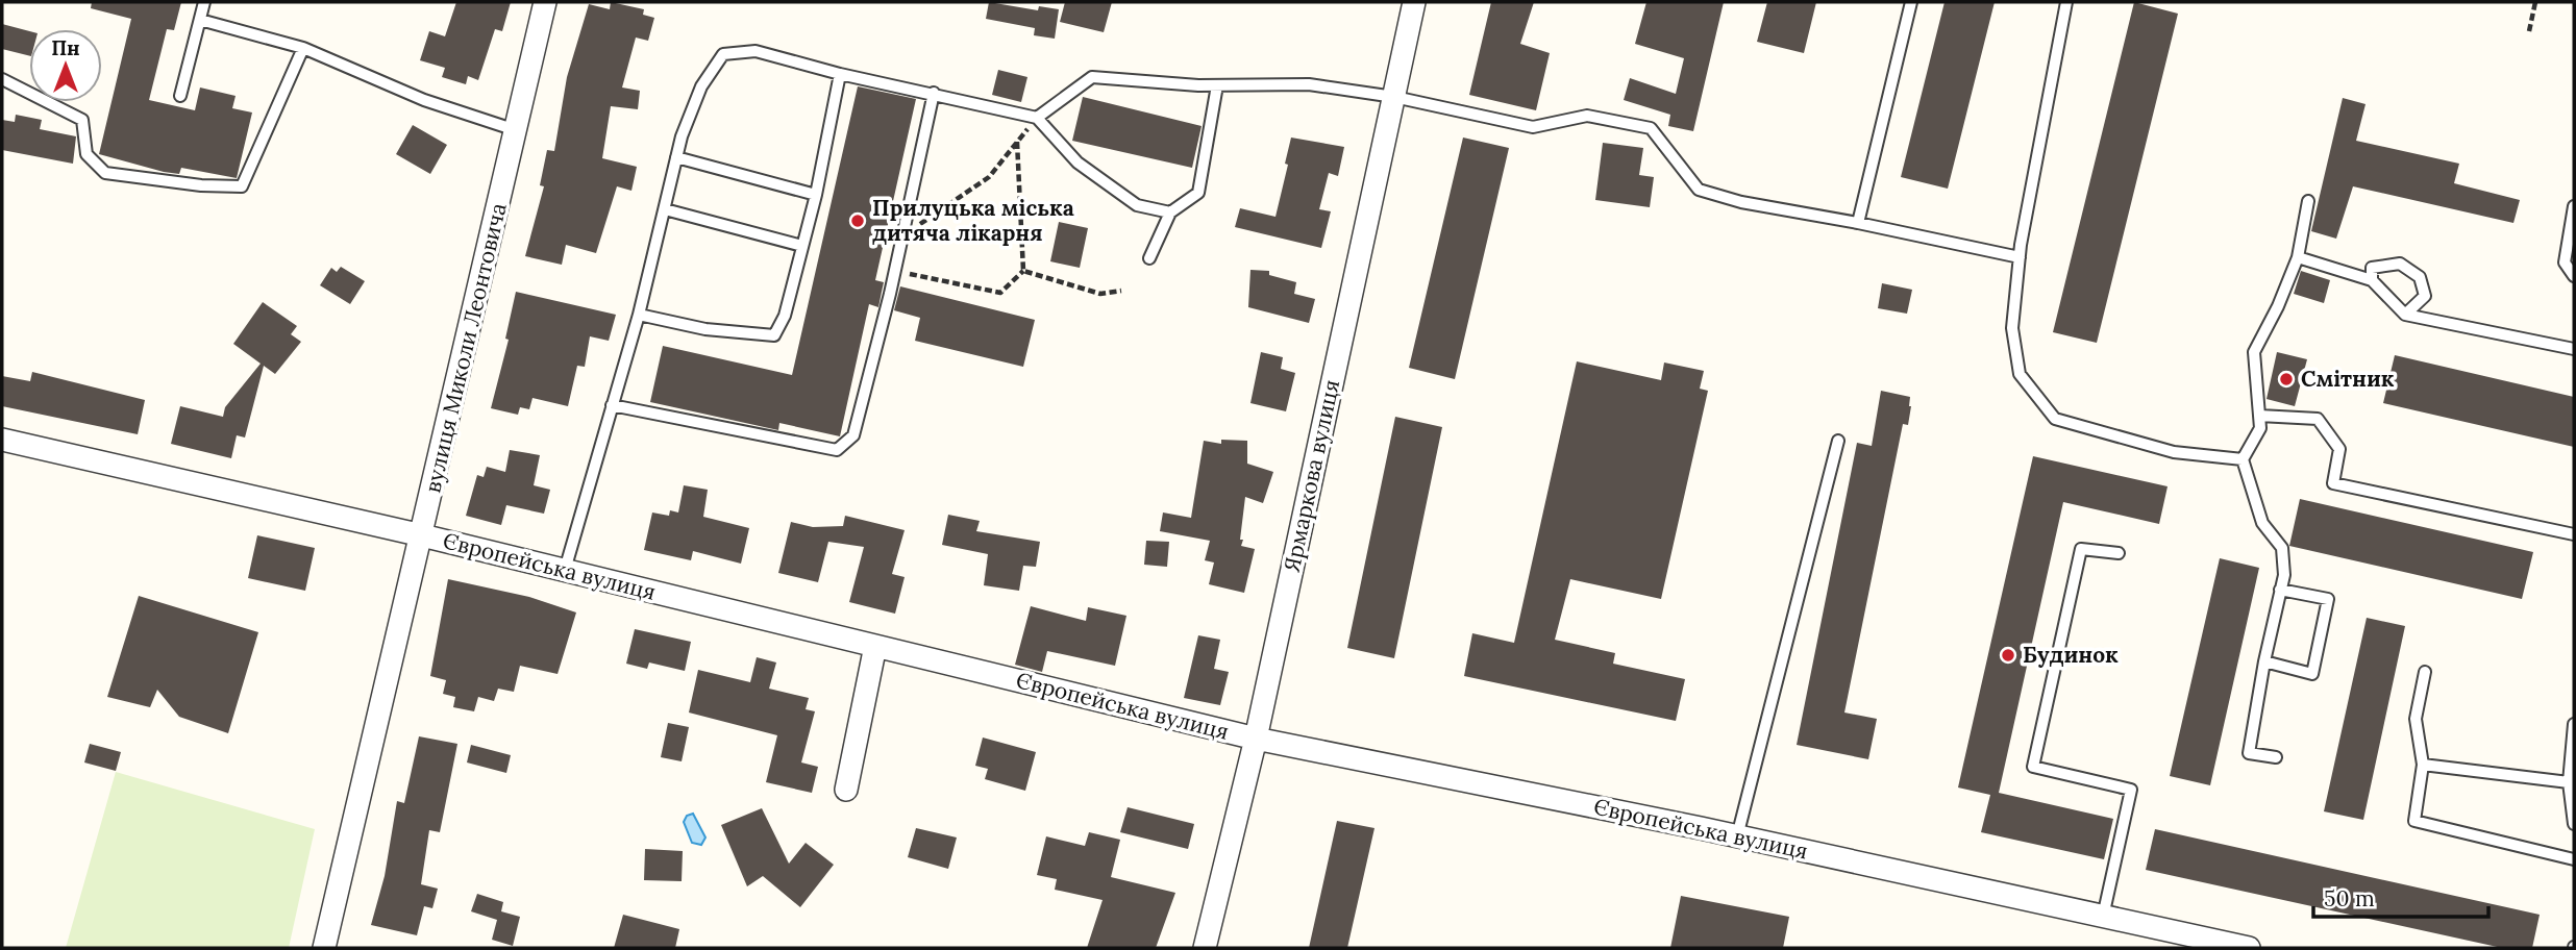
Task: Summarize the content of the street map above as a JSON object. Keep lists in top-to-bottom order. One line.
{"streets":{"street":["вулиця Миколи Леонтовича","Ярмаркова вулиця","Європейська вулиця"]},"crossings":[["вулиця Миколи Леонтовича","Європейська вулиця"],["Ярмаркова вулиця","Європейська вулиця"]],"places":["Прилуцька міська дитяча лікарня","Смітник","Будинок"],"scale_bar":"50 m","north":"top"}
